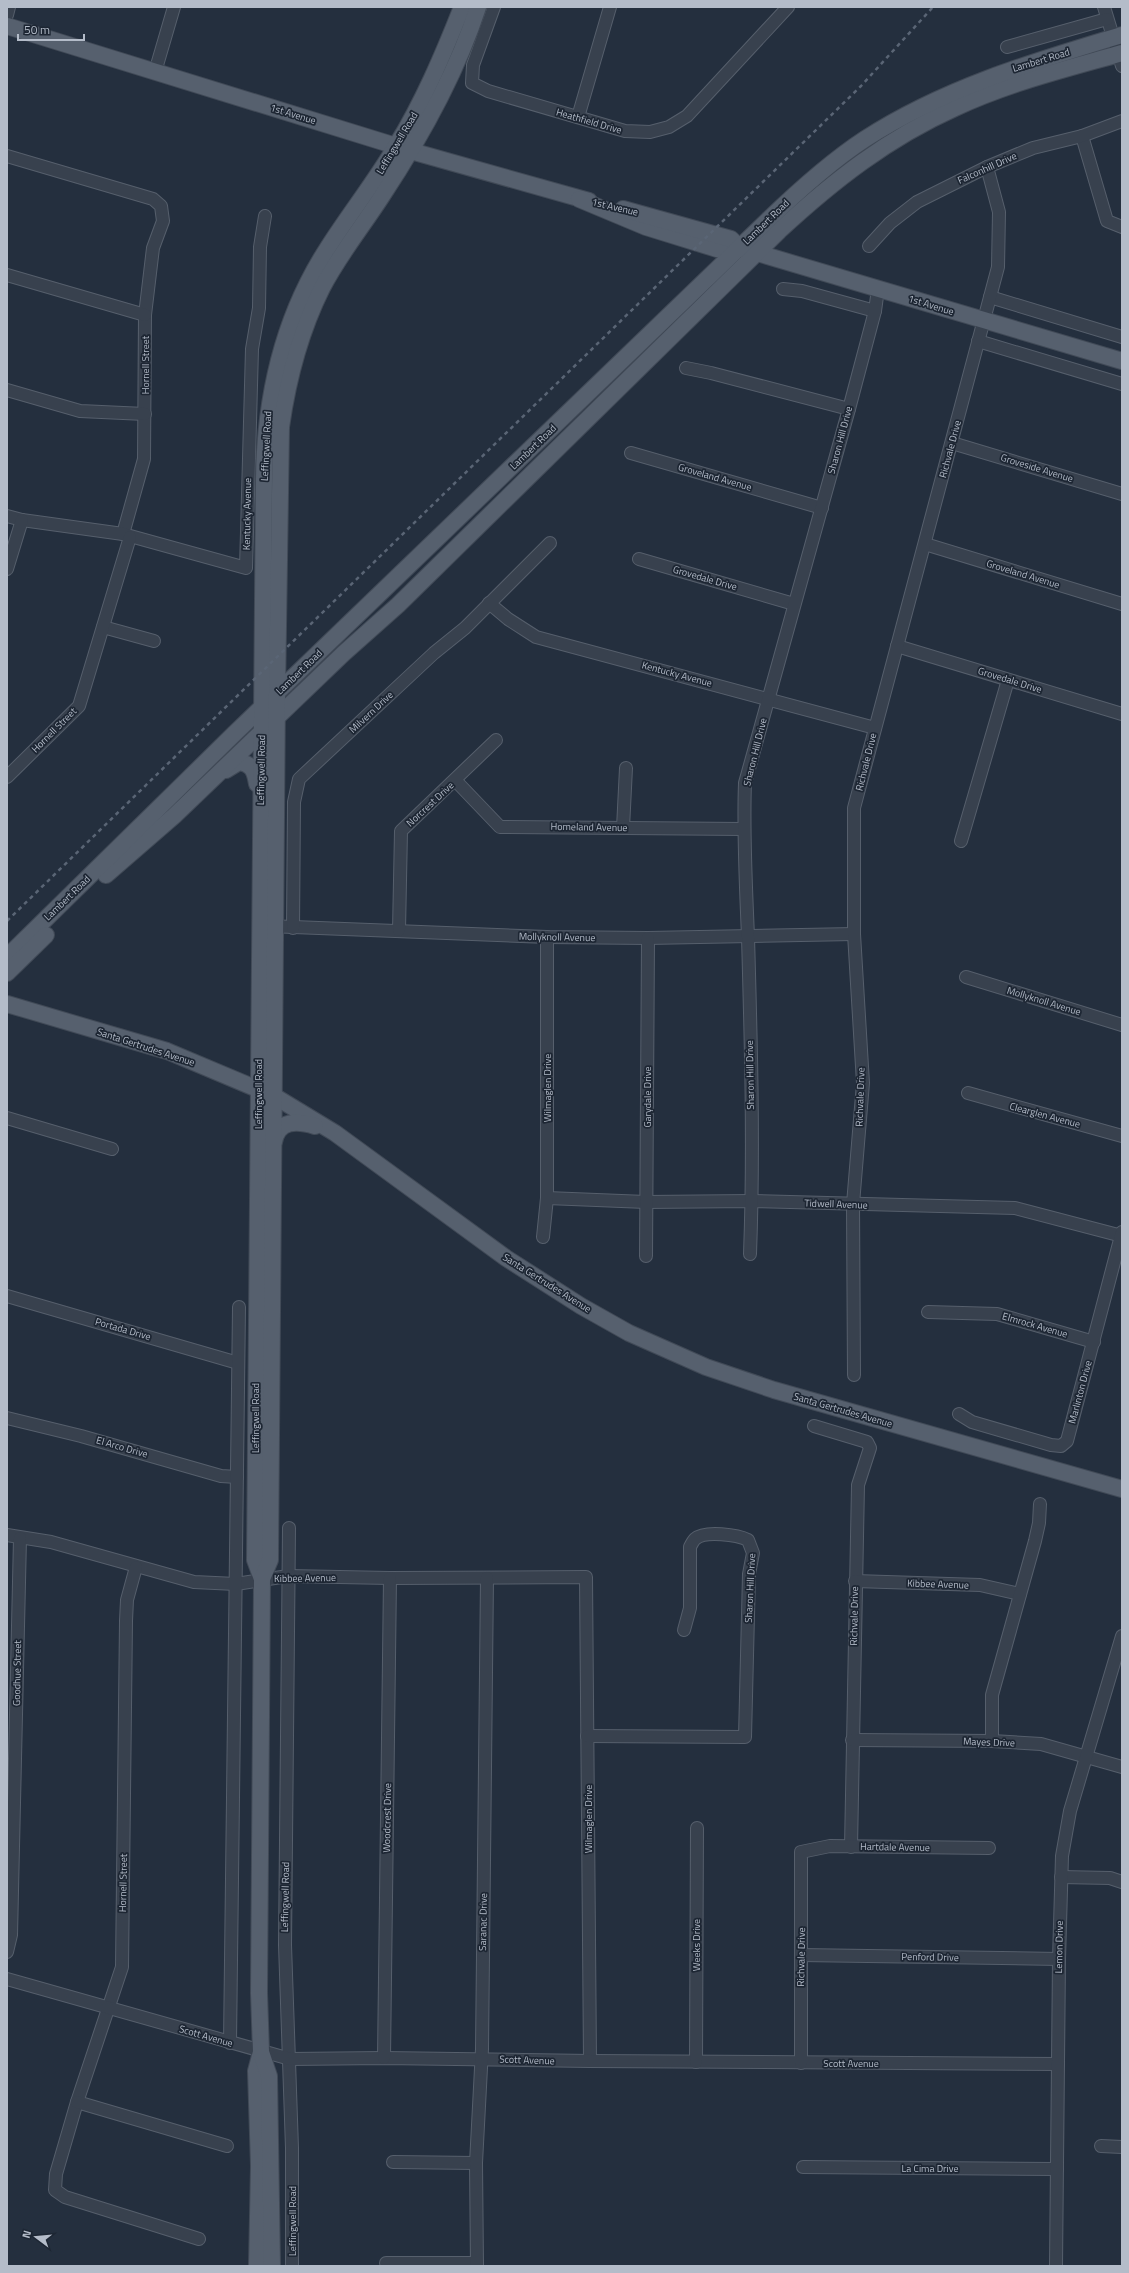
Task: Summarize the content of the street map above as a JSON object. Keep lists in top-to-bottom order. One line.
{"streets":{"main road":["Lambert Road","1st Avenue","Leffingwell Road","Santa Gertrudes Avenue"],"street":["Heathfield Drive","Falconhill Drive","Hornell Street","Sharon Hill Drive","Richvale Drive","Groveside Avenue","Groveland Avenue","Kentucky Avenue","Grovedale Drive","Milvern Drive","Norcrest Drive","Homeland Avenue","Mollyknoll Avenue","Wilmaglen Drive","Garydale Drive","Clearglen Avenue","Tidwell Avenue","Elmrock Avenue","Portada Drive","Marlinton Drive","El Arco Drive","Kibbee Avenue","Goodhue Street","Mayes Drive","Woodcrest Drive","Hartdale Avenue","Saranac Drive","Weeks Drive","Lemon Drive","Penford Drive","Scott Avenue","La Cima Drive"]},"crossings":[["Lambert Road","1st Avenue"],["Lambert Road","Leffingwell Road"],["1st Avenue","Leffingwell Road"],["1st Avenue","Sharon Hill Drive"],["1st Avenue","Richvale Drive"],["Leffingwell Road","Mollyknoll Avenue"],["Leffingwell Road","Santa Gertrudes Avenue"],["Leffingwell Road","Portada Drive"],["Leffingwell Road","El Arco Drive"],["Leffingwell Road","Kibbee Avenue"],["Leffingwell Road","Scott Avenue"],["Falconhill Drive","Richvale Drive"],["Hornell Street","Kentucky Avenue"],["Hornell Street","Kibbee Avenue"],["Hornell Street","Scott Avenue"],["Sharon Hill Drive","Groveland Avenue"],["Sharon Hill Drive","Kentucky Avenue"],["Sharon Hill Drive","Grovedale Drive"],["Sharon Hill Drive","Homeland Avenue"],["Sharon Hill Drive","Mollyknoll Avenue"],["Sharon Hill Drive","Wilmaglen Drive"],["Sharon Hill Drive","Tidwell Avenue"],["Richvale Drive","Groveside Avenue"],["Richvale Drive","Groveland Avenue"],["Richvale Drive","Kentucky Avenue"],["Richvale Drive","Grovedale Drive"],["Richvale Drive","Mollyknoll Avenue"],["Richvale Drive","Tidwell Avenue"],["Richvale Drive","Kibbee Avenue"],["Richvale Drive","Mayes Drive"],["Richvale Drive","Hartdale Avenue"],["Richvale Drive","Penford Drive"],["Richvale Drive","Scott Avenue"],["Kentucky Avenue","Milvern Drive"],["Milvern Drive","Mollyknoll Avenue"],["Norcrest Drive","Homeland Avenue"],["Norcrest Drive","Mollyknoll Avenue"],["Mollyknoll Avenue","Wilmaglen Drive"],["Mollyknoll Avenue","Garydale Drive"],["Wilmaglen Drive","Tidwell Avenue"],["Wilmaglen Drive","Kibbee Avenue"],["Wilmaglen Drive","Scott Avenue"],["Garydale Drive","Tidwell Avenue"],["Tidwell Avenue","Marlinton Drive"],["Elmrock Avenue","Marlinton Drive"],["Kibbee Avenue","Goodhue Street"],["Kibbee Avenue","Woodcrest Drive"],["Kibbee Avenue","Saranac Drive"],["Mayes Drive","Lemon Drive"],["Woodcrest Drive","Scott Avenue"],["Saranac Drive","Scott Avenue"],["Weeks Drive","Scott Avenue"],["Lemon Drive","Penford Drive"],["Lemon Drive","Scott Avenue"],["Lemon Drive","La Cima Drive"]],"scale_bar":"50 m","north":"left"}
